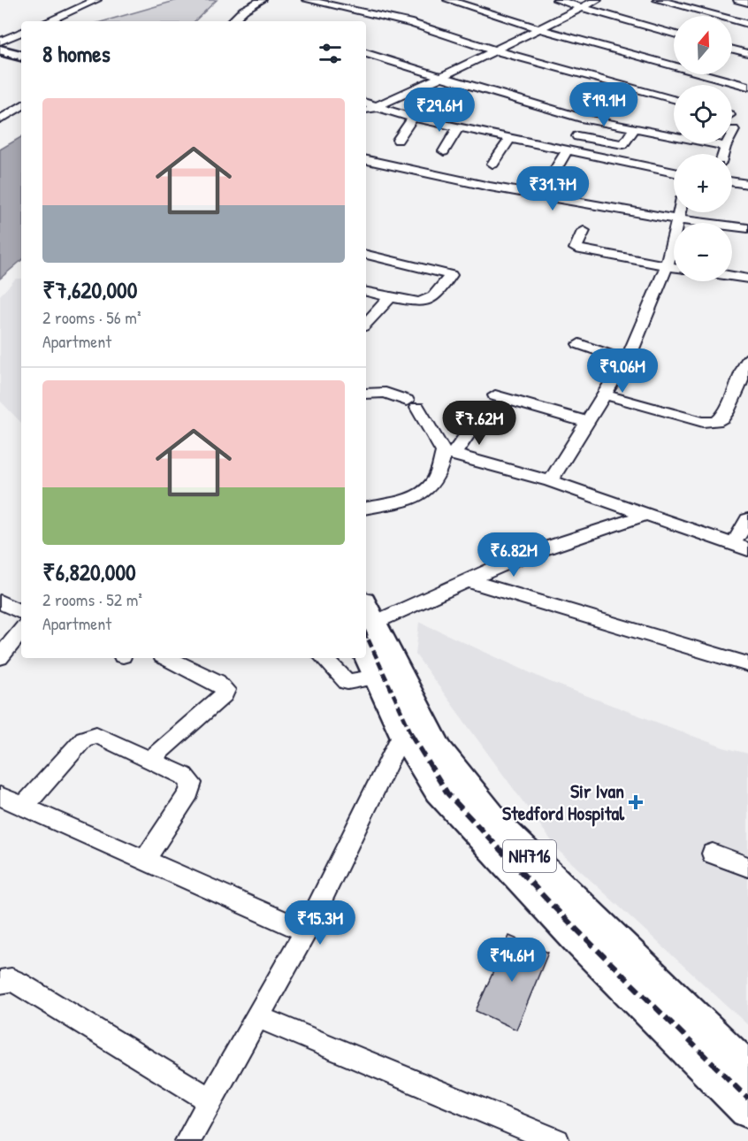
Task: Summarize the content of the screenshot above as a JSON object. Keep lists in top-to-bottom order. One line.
{"streets":{"highway":["NH716"]},"places":{"health":["Sir Ivan Stedford Hospital"]},"north":"top","page":{"map_buttons":["+","−"],"heading":"8 homes","price":["₹19.1M","₹29.6M","₹31.7M","₹9.06M","₹7.62M","₹6.82M","₹15.3M","₹14.6M"],"list":[{"name":"₹7,620,000","note":"2 rooms · 56 m² · Apartment"},{"name":"₹6,820,000","note":"2 rooms · 52 m² · Apartment"}]}}
